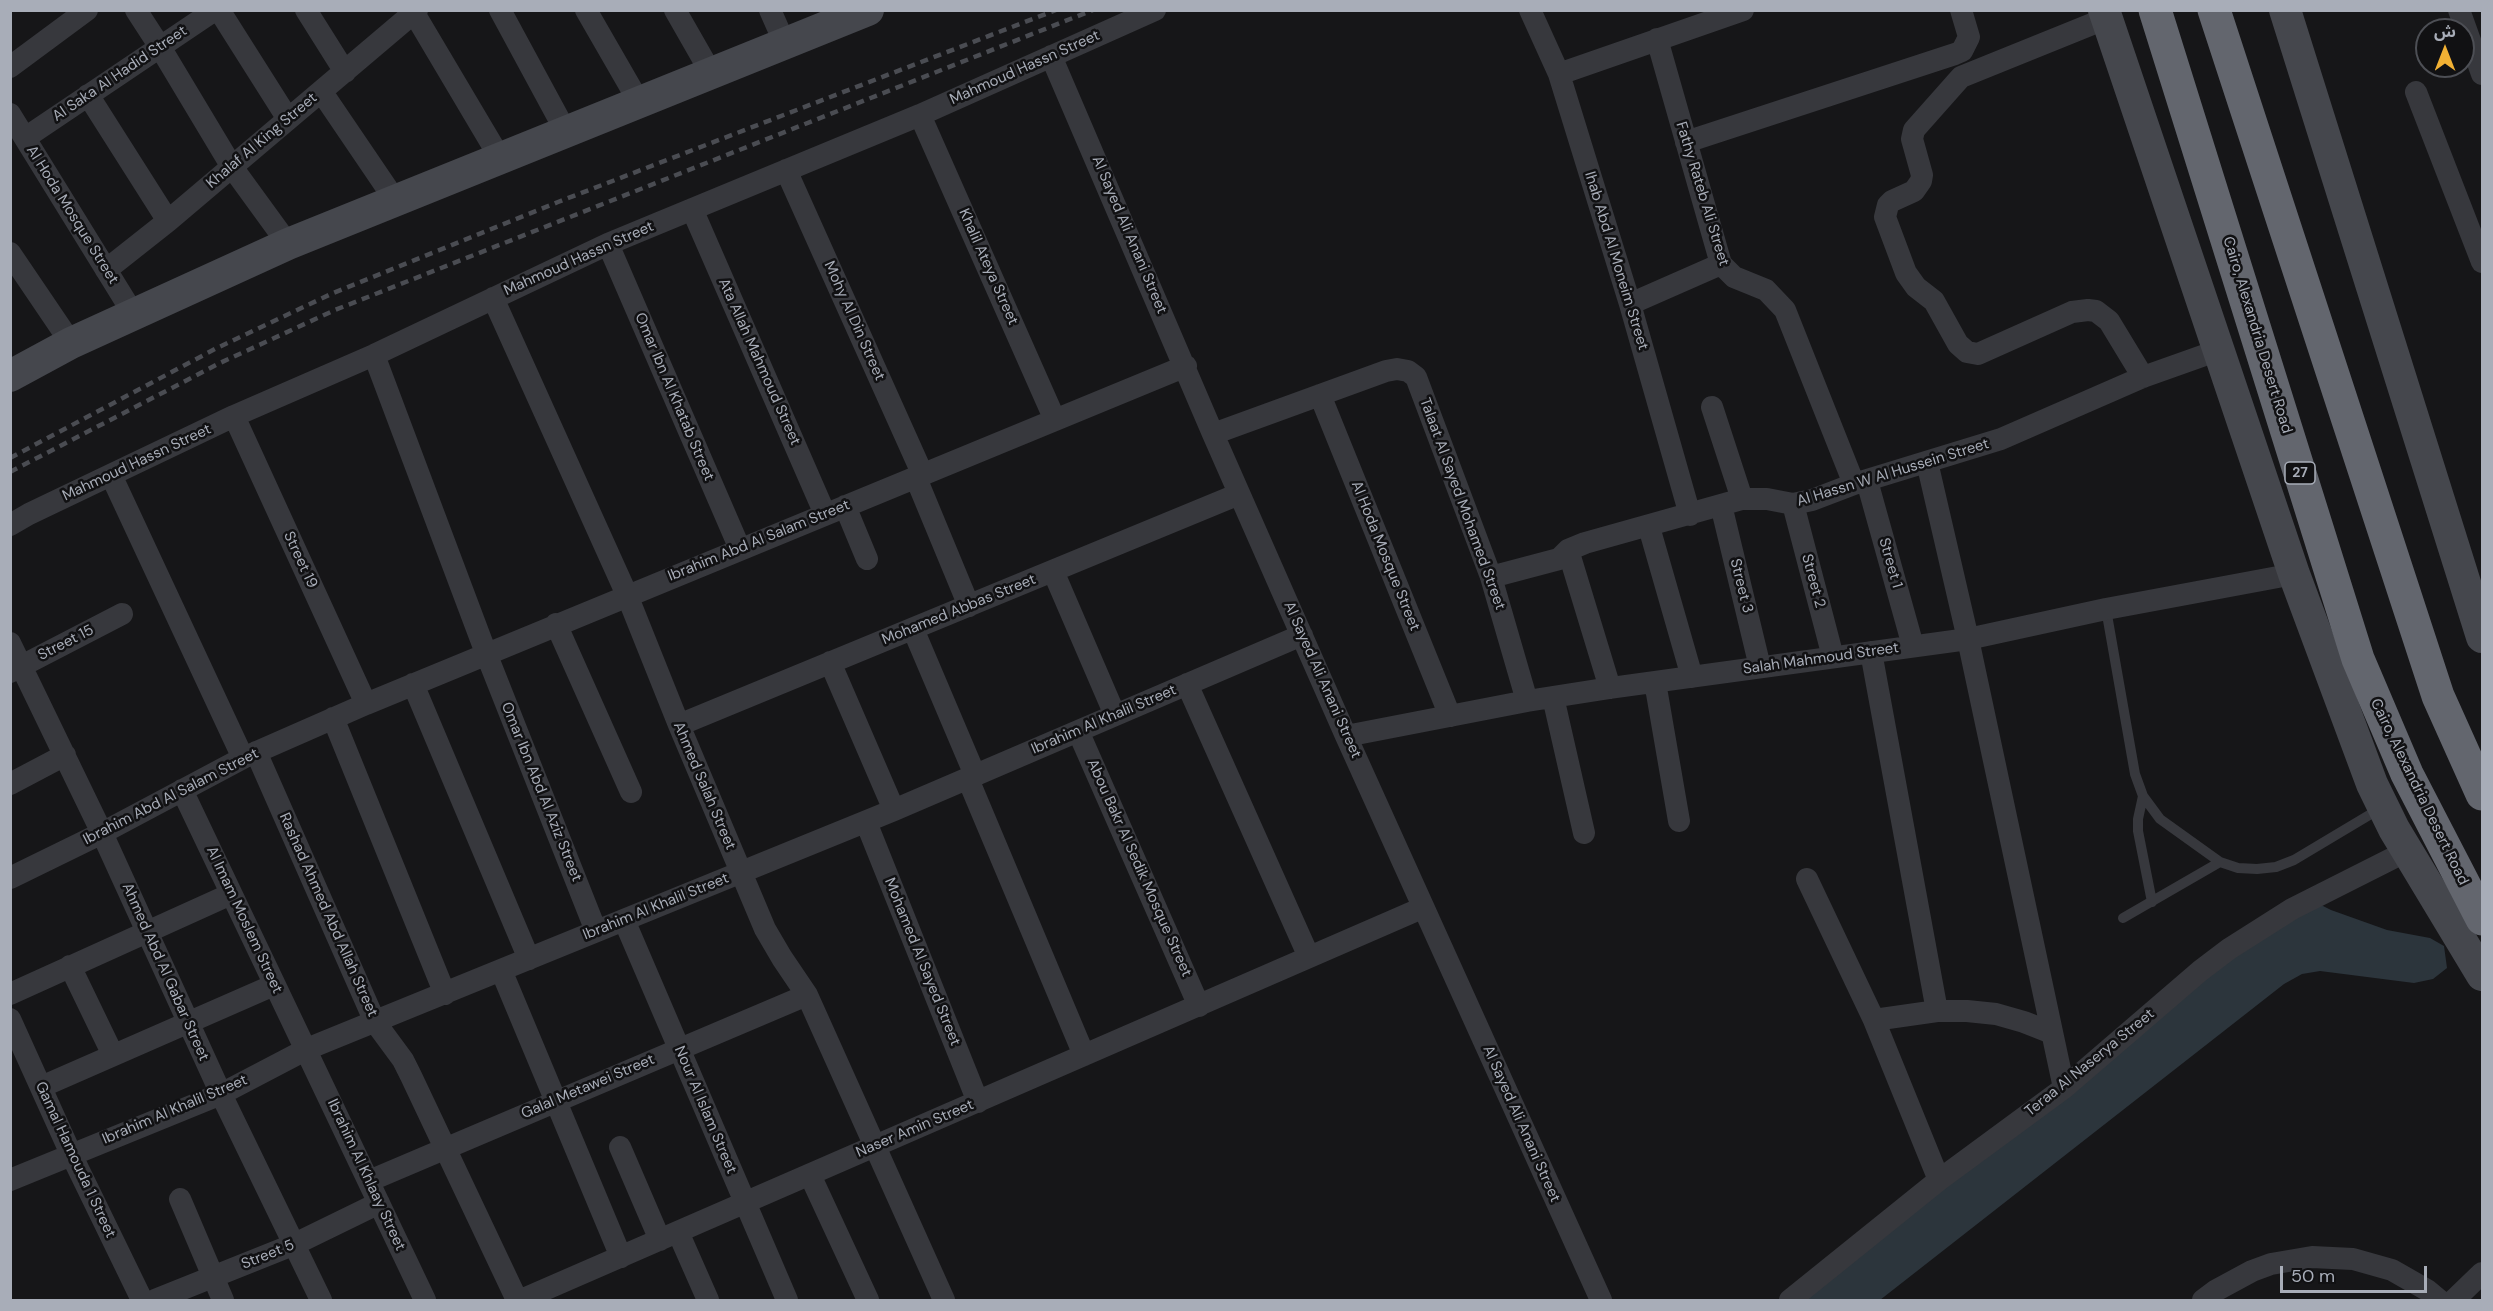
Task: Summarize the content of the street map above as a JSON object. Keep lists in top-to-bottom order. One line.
{"streets":{"highway":["Cairo, Alexandria Desert Road","27"],"street":["Mahmoud Hassn Street","Al Saka Al Hadid Street","Khalaf Al King Street","Fathy Rateb Ali Street","Al Hoda Mosque Street","Al Sayed Ali Anani Street","Ihab Abd Al Moneim Street","Khalil Ateya Street","Mohy Al Din Street","Ata Allah Mahmoud Street","Omar Ibn Al Khatab Street","Al Hassn W Al Hussein Street","Talaat Al Sayed Mohamed Street","Ibrahim Abd Al Salam Street","Street 19","Street 1","Street 2","Street 3","Mohamed Abbas Street","Street 15","Salah Mahmoud Street","Ibrahim Al Khalil Street","Ahmed Salah Street","Omar Ibn Abd Al Aziz Street","Abou Bakr Al Sedik Mosque Street","Rashad Ahmed Abd Allah Street","Al Imam Moslem Street","Mohamed Al Sayed Street","Ahmed Abd Al Gabar Street","Teraa Al Naserya Street","Galal Metawei Street","Nour Al Islam Street","Naser Amin Street","Gamal Hamouda 1 Street","Ibrahim Al Khlaay Street","Street 5"]},"crossings":[["Mahmoud Hassn Street","Al Sayed Ali Anani Street"],["Mahmoud Hassn Street","Khalil Ateya Street"],["Mahmoud Hassn Street","Mohy Al Din Street"],["Mahmoud Hassn Street","Ata Allah Mahmoud Street"],["Mahmoud Hassn Street","Omar Ibn Al Khatab Street"],["Mahmoud Hassn Street","Street 19"],["Mahmoud Hassn Street","Ahmed Salah Street"],["Mahmoud Hassn Street","Omar Ibn Abd Al Aziz Street"],["Mahmoud Hassn Street","Rashad Ahmed Abd Allah Street"],["Al Saka Al Hadid Street","Al Hoda Mosque Street"],["Khalaf Al King Street","Al Hoda Mosque Street"],["Fathy Rateb Ali Street","Al Hassn W Al Hussein Street"],["Fathy Rateb Ali Street","Street 1"],["Al Hoda Mosque Street","Talaat Al Sayed Mohamed Street"],["Al Hoda Mosque Street","Salah Mahmoud Street"],["Al Sayed Ali Anani Street","Ibrahim Abd Al Salam Street"],["Al Sayed Ali Anani Street","Mohamed Abbas Street"],["Al Sayed Ali Anani Street","Salah Mahmoud Street"],["Al Sayed Ali Anani Street","Ibrahim Al Khalil Street"],["Al Sayed Ali Anani Street","Naser Amin Street"],["Ihab Abd Al Moneim Street","Al Hassn W Al Hussein Street"],["Khalil Ateya Street","Ibrahim Abd Al Salam Street"],["Mohy Al Din Street","Ibrahim Abd Al Salam Street"],["Mohy Al Din Street","Mohamed Abbas Street"],["Ata Allah Mahmoud Street","Ibrahim Abd Al Salam Street"],["Omar Ibn Al Khatab Street","Ibrahim Abd Al Salam Street"],["Al Hassn W Al Hussein Street","Talaat Al Sayed Mohamed Street"],["Al Hassn W Al Hussein Street","Street 1"],["Al Hassn W Al Hussein Street","Street 2"],["Al Hassn W Al Hussein Street","Street 3"],["Talaat Al Sayed Mohamed Street","Salah Mahmoud Street"],["Ibrahim Abd Al Salam Street","Street 19"],["Ibrahim Abd Al Salam Street","Ahmed Salah Street"],["Ibrahim Abd Al Salam Street","Omar Ibn Abd Al Aziz Street"],["Ibrahim Abd Al Salam Street","Rashad Ahmed Abd Allah Street"],["Ibrahim Abd Al Salam Street","Al Imam Moslem Street"],["Ibrahim Abd Al Salam Street","Ahmed Abd Al Gabar Street"],["Street 1","Salah Mahmoud Street"],["Street 2","Salah Mahmoud Street"],["Street 3","Salah Mahmoud Street"],["Mohamed Abbas Street","Ahmed Salah Street"],["Street 15","Ahmed Abd Al Gabar Street"],["Ibrahim Al Khalil Street","Ahmed Salah Street"],["Ibrahim Al Khalil Street","Omar Ibn Abd Al Aziz Street"],["Ibrahim Al Khalil Street","Abou Bakr Al Sedik Mosque Street"],["Ibrahim Al Khalil Street","Rashad Ahmed Abd Allah Street"],["Ibrahim Al Khalil Street","Al Imam Moslem Street"],["Ibrahim Al Khalil Street","Mohamed Al Sayed Street"],["Ibrahim Al Khalil Street","Ahmed Abd Al Gabar Street"],["Ibrahim Al Khalil Street","Nour Al Islam Street"],["Ibrahim Al Khalil Street","Gamal Hamouda 1 Street"],["Ibrahim Al Khalil Street","Ibrahim Al Khlaay Street"],["Ahmed Salah Street","Galal Metawei Street"],["Ahmed Salah Street","Naser Amin Street"],["Abou Bakr Al Sedik Mosque Street","Naser Amin Street"],["Rashad Ahmed Abd Allah Street","Galal Metawei Street"],["Rashad Ahmed Abd Allah Street","Naser Amin Street"],["Al Imam Moslem Street","Ibrahim Al Khlaay Street"],["Mohamed Al Sayed Street","Naser Amin Street"],["Ahmed Abd Al Gabar Street","Street 5"],["Galal Metawei Street","Nour Al Islam Street"],["Galal Metawei Street","Ibrahim Al Khlaay Street"],["Nour Al Islam Street","Naser Amin Street"],["Ibrahim Al Khlaay Street","Street 5"]],"scale_bar":"50 m","north":"top"}
